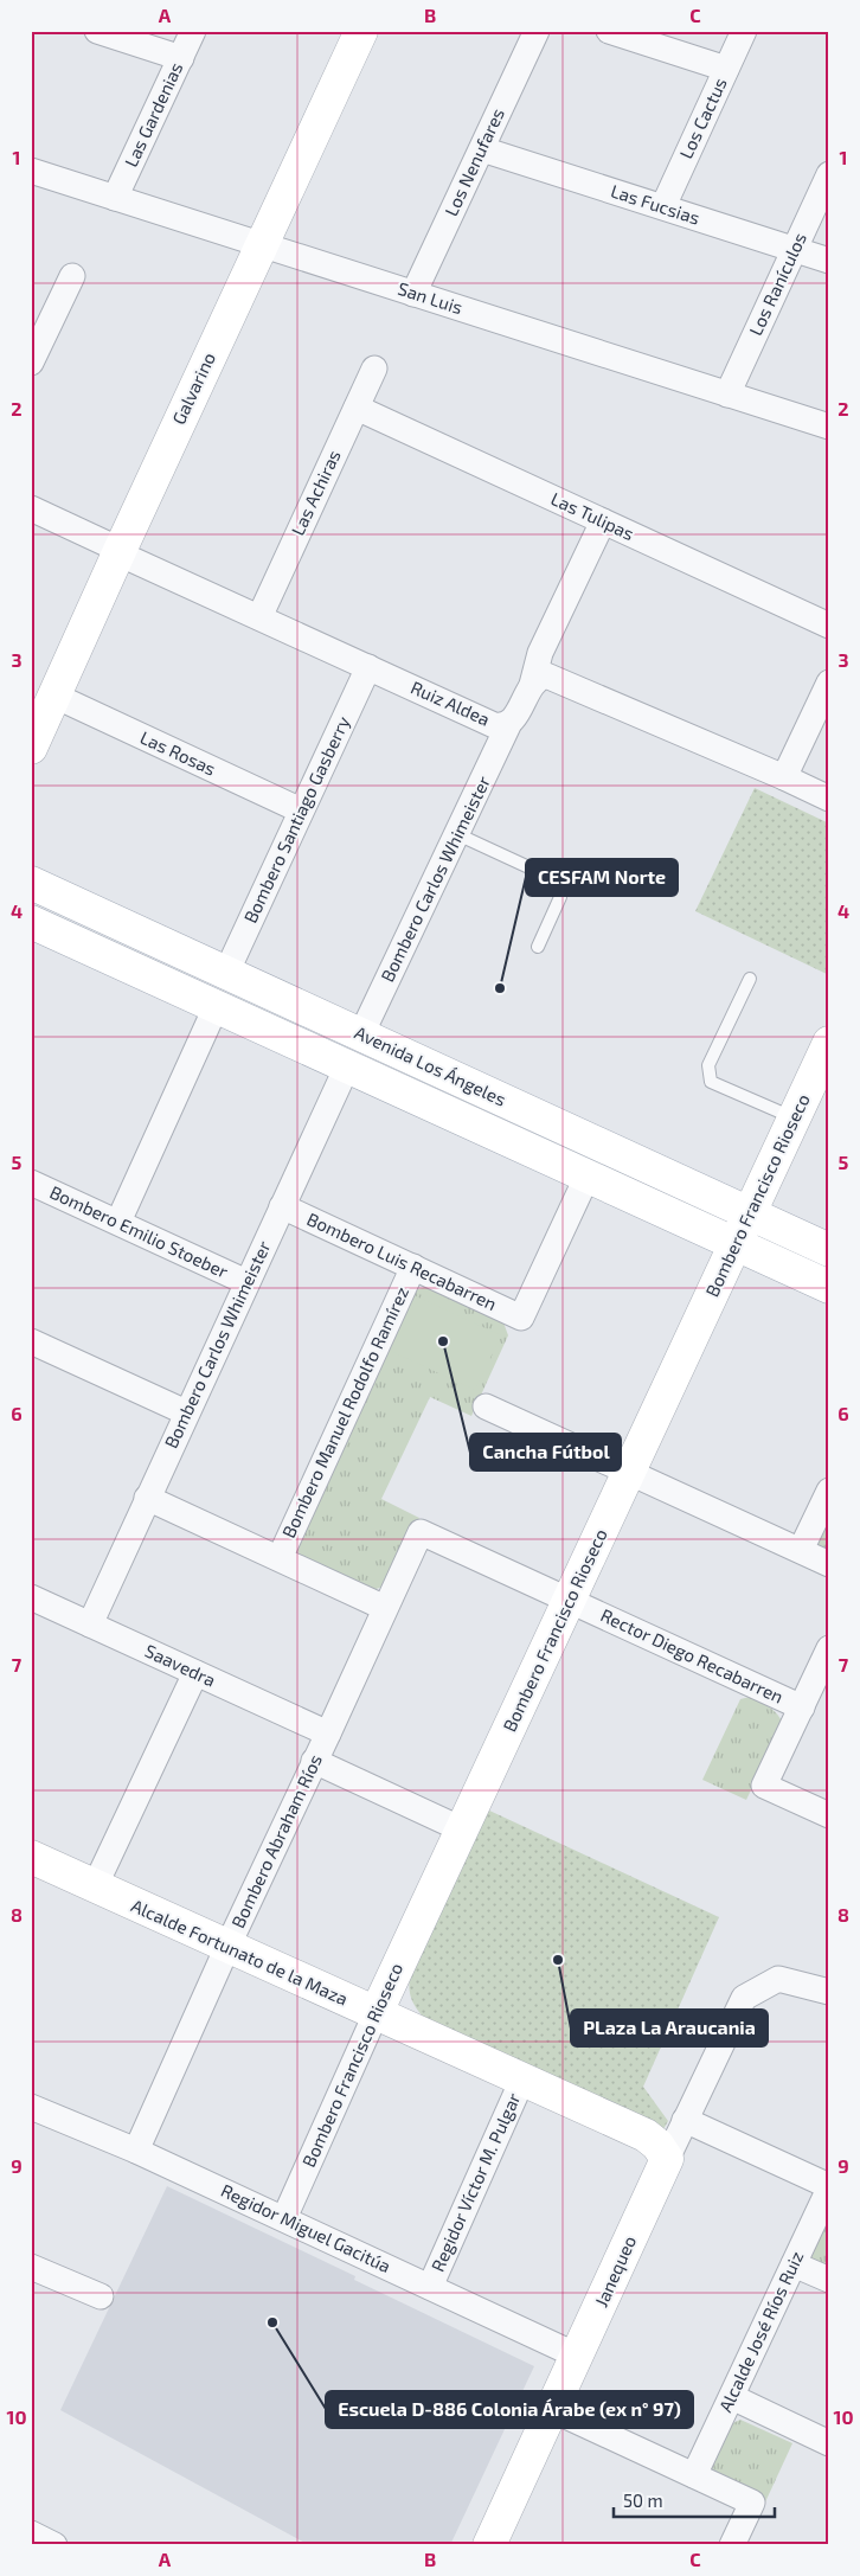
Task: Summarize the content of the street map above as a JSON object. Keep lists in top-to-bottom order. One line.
{"streets":{"main road":["Galvarino","Avenida Los Ángeles","Bombero Francisco Rioseco","Alcalde Fortunato de la Maza","Janequeo"],"street":["Las Gardenias","Los Cactus","Los Nenufares","Las Fucsias","Los Ranículos","San Luis","Las Achiras","Las Tulipas","Ruiz Aldea","Las Rosas","Bombero Santiago Gasberry","Bombero Carlos Whimeister","Bombero Emilio Stoeber","Bombero Luis Recabarren","Bombero Manuel Rodolfo Ramírez","Rector Diego Recabarren","Saavedra","Bombero Abraham Ríos","Regidor Víctor M. Pulgar","Regidor Miguel Gacitúa","Alcalde José Ríos Ruiz"]},"crossings":[["Las Gardenias","San Luis"],["Los Cactus","Las Fucsias"],["Los Nenufares","Las Fucsias"],["Los Nenufares","San Luis"],["Las Fucsias","Los Ranículos"],["Los Ranículos","San Luis"],["San Luis","Galvarino"],["Galvarino","Ruiz Aldea"],["Galvarino","Las Rosas"],["Las Achiras","Las Tulipas"],["Las Achiras","Ruiz Aldea"],["Ruiz Aldea","Bombero Santiago Gasberry"],["Ruiz Aldea","Bombero Carlos Whimeister"],["Las Rosas","Bombero Santiago Gasberry"],["Bombero Santiago Gasberry","Avenida Los Ángeles"],["Bombero Carlos Whimeister","Avenida Los Ángeles"],["Bombero Carlos Whimeister","Bombero Emilio Stoeber"],["Bombero Carlos Whimeister","Bombero Luis Recabarren"],["Bombero Carlos Whimeister","Saavedra"],["Avenida Los Ángeles","Bombero Francisco Rioseco"],["Avenida Los Ángeles","Bombero Luis Recabarren"],["Bombero Francisco Rioseco","Rector Diego Recabarren"],["Bombero Francisco Rioseco","Alcalde Fortunato de la Maza"],["Bombero Francisco Rioseco","Regidor Miguel Gacitúa"],["Bombero Luis Recabarren","Bombero Manuel Rodolfo Ramírez"],["Rector Diego Recabarren","Bombero Abraham Ríos"],["Saavedra","Bombero Abraham Ríos"],["Bombero Abraham Ríos","Alcalde Fortunato de la Maza"],["Bombero Abraham Ríos","Regidor Miguel Gacitúa"],["Alcalde Fortunato de la Maza","Regidor Víctor M. Pulgar"],["Alcalde Fortunato de la Maza","Janequeo"],["Regidor Víctor M. Pulgar","Regidor Miguel Gacitúa"],["Regidor Miguel Gacitúa","Janequeo"]],"places":["CESFAM Norte","Cancha Fútbol","PLaza La Araucania","Escuela D-886 Colonia Árabe (ex n° 97)"],"scale_bar":"50 m","grid":{"columns":["A","B","C"],"rows":["1","2","3","4","5","6","7","8","9","10"]}}
